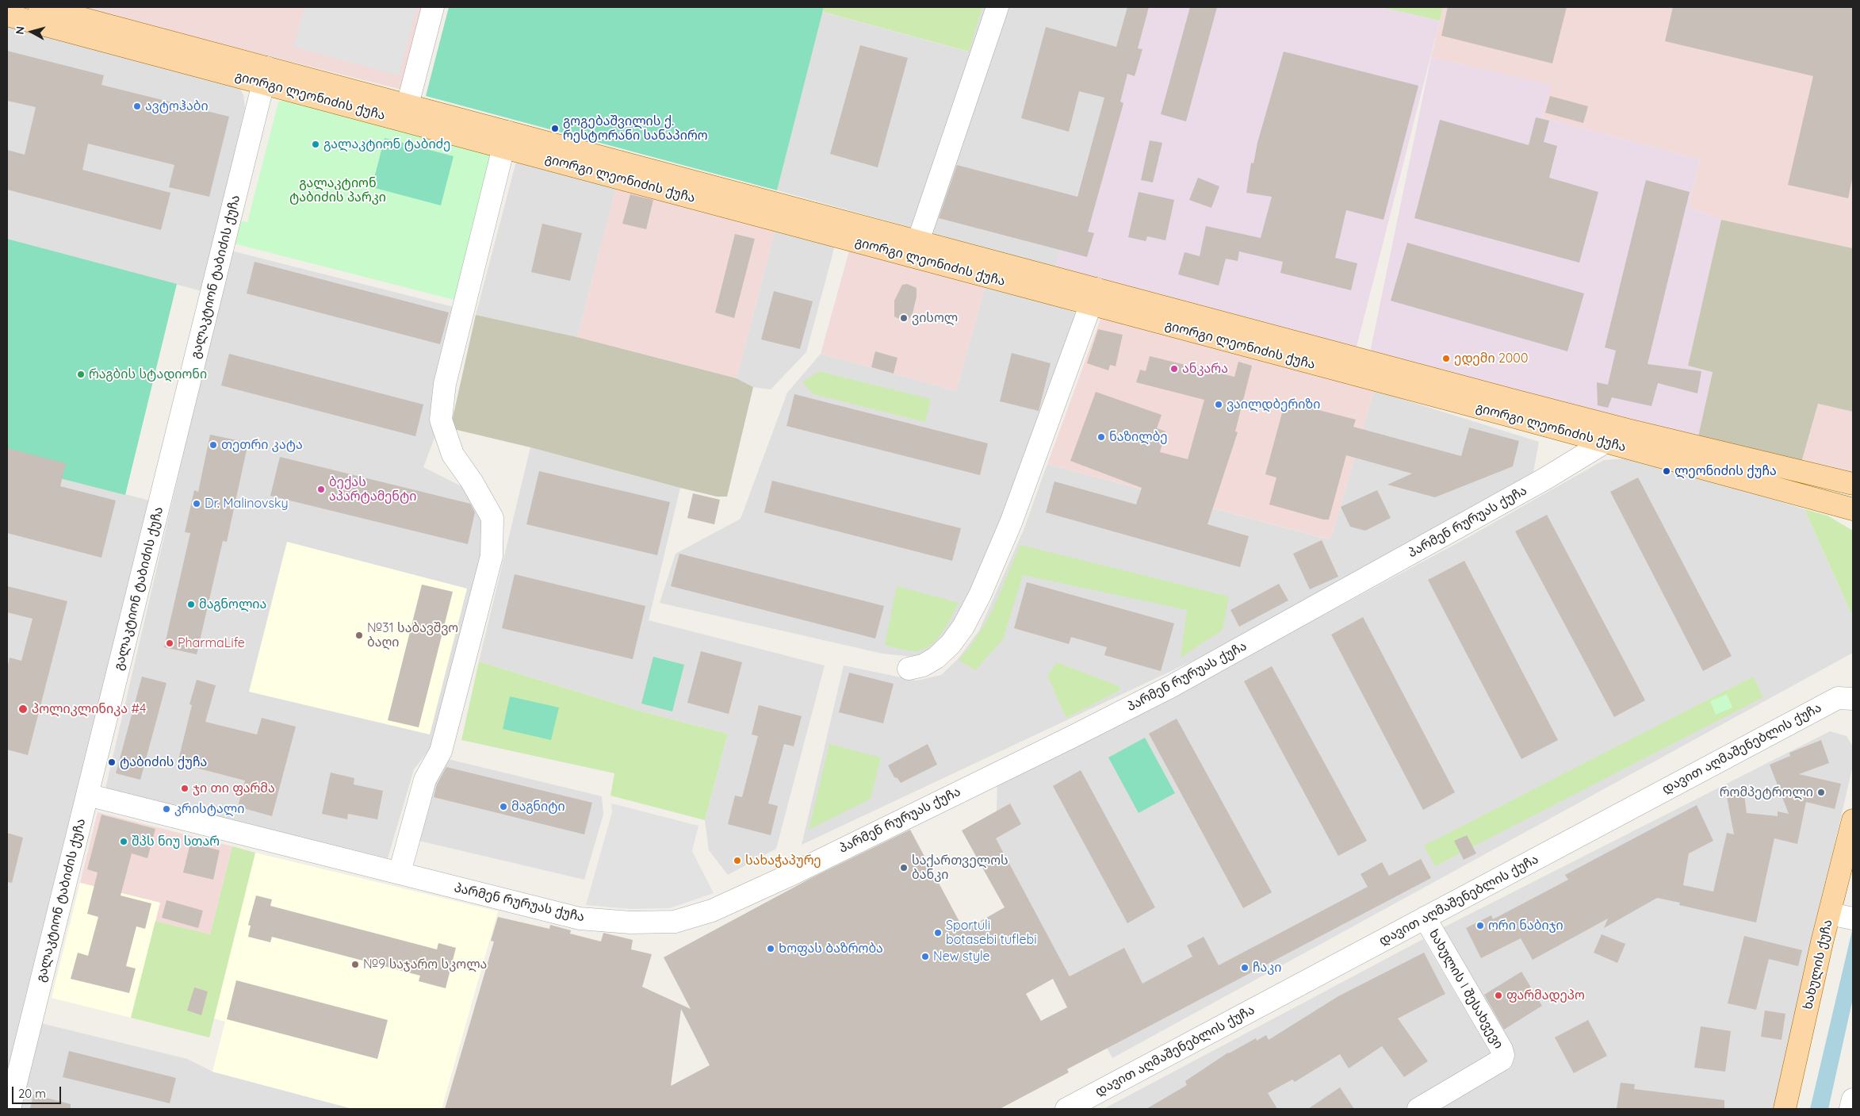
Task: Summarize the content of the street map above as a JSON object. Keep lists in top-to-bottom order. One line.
{"streets":{"main road":["გიორგი ლეონიძის ქუჩა","ხახულის ქუჩა"],"street":["გალაკტიონ ტაბიძის ქუჩა","პარმენ რურუას ქუჩა","დავით აღმაშენებლის ქუჩა","ხახულის I შესახვევი"]},"crossings":[["გიორგი ლეონიძის ქუჩა","გალაკტიონ ტაბიძის ქუჩა"],["გიორგი ლეონიძის ქუჩა","პარმენ რურუას ქუჩა"],["გალაკტიონ ტაბიძის ქუჩა","პარმენ რურუას ქუჩა"],["დავით აღმაშენებლის ქუჩა","ხახულის I შესახვევი"]],"parks":["გალაკტიონ ტაბიძის პარკი"],"places":["ავტოჰაბი","გოგებაშვილის ქ. რესტორანი სანაპირო","გალაკტიონ ტაბიძე","ვისოლ","ედემი 2000","ანკარა","რაგბის სტადიონი","ვაილდბერიზი","ნაზილბე","თეთრი კატა","ლეონიძის ქუჩა","ბექას აპარტამენტი","Dr. Malinovsky","მაგნოლია","№31 საბავშვო ბაღი","PharmaLife","პოლიკლინიკა #4","ტაბიძის ქუჩა","ჯი თი ფარმა","რომპეტროლი","მაგნიტი","კრისტალი","შპს ნიუ სთარ","სახაჭაპურე","საქართველოს ბანკი","ორი ნაბიჯი","Sportuli botasebi tuflebi","Ხოფას Ბაზრობა","New style","№9 საჯარო სკოლა","ჩაკი","ფარმადეპო"],"scale_bar":"20 m","north":"left"}
